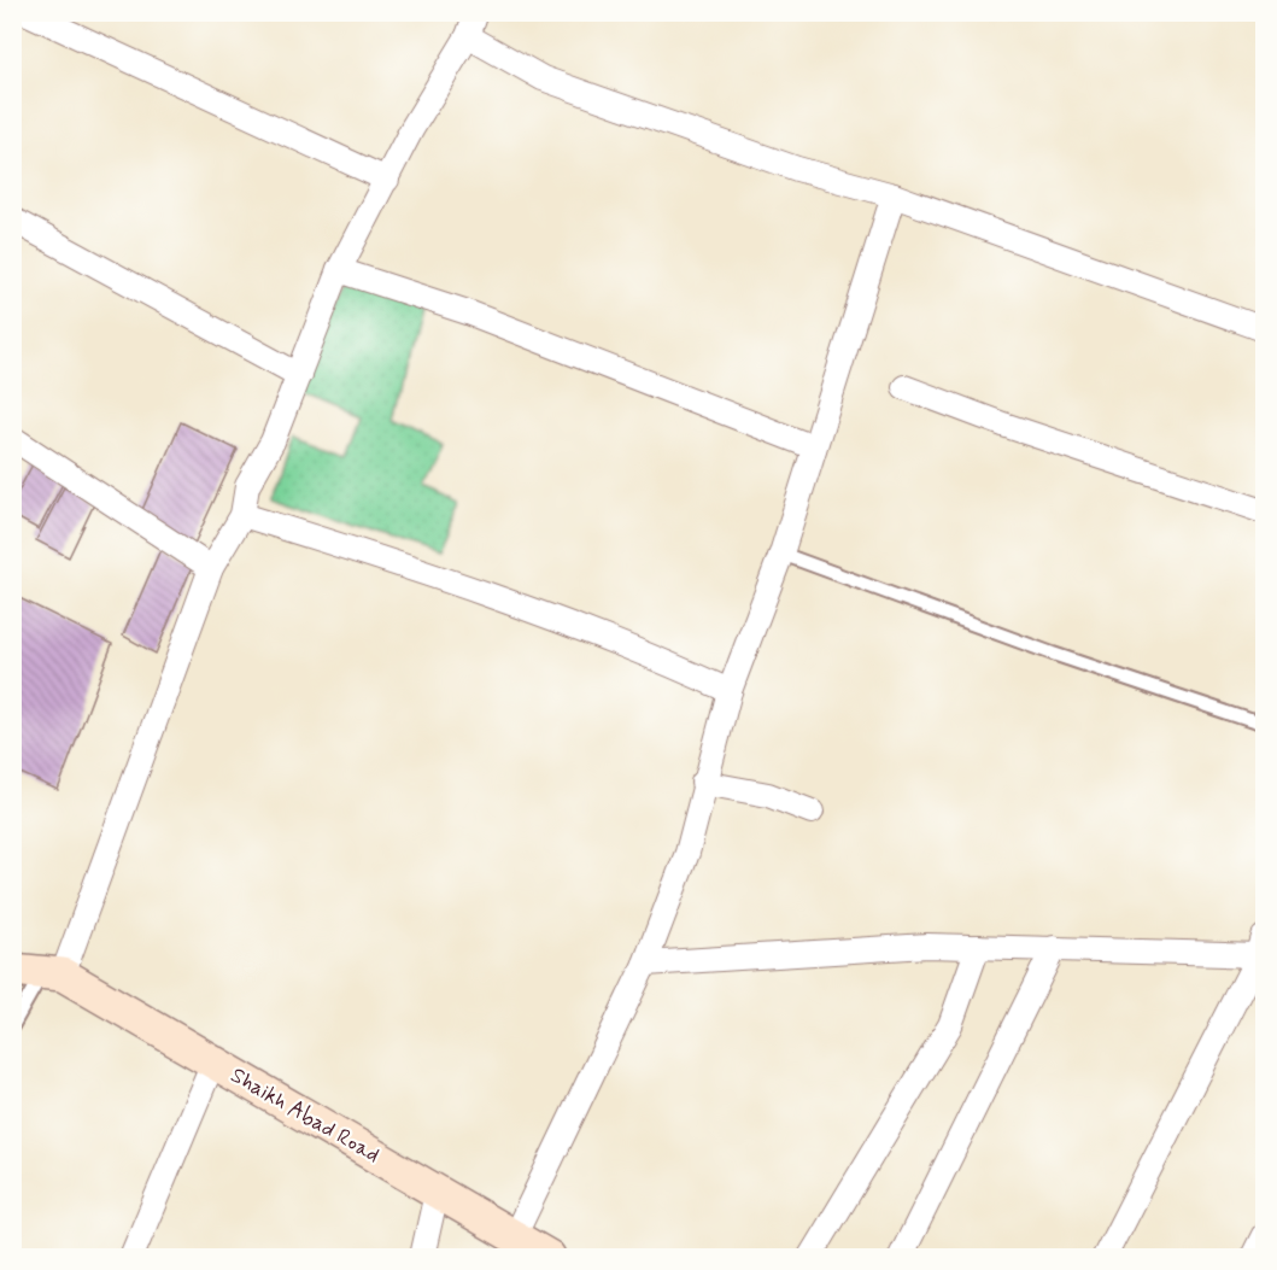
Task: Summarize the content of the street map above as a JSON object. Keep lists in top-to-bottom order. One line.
{"streets":{"main road":["Shaikh Abad Road"]}}
